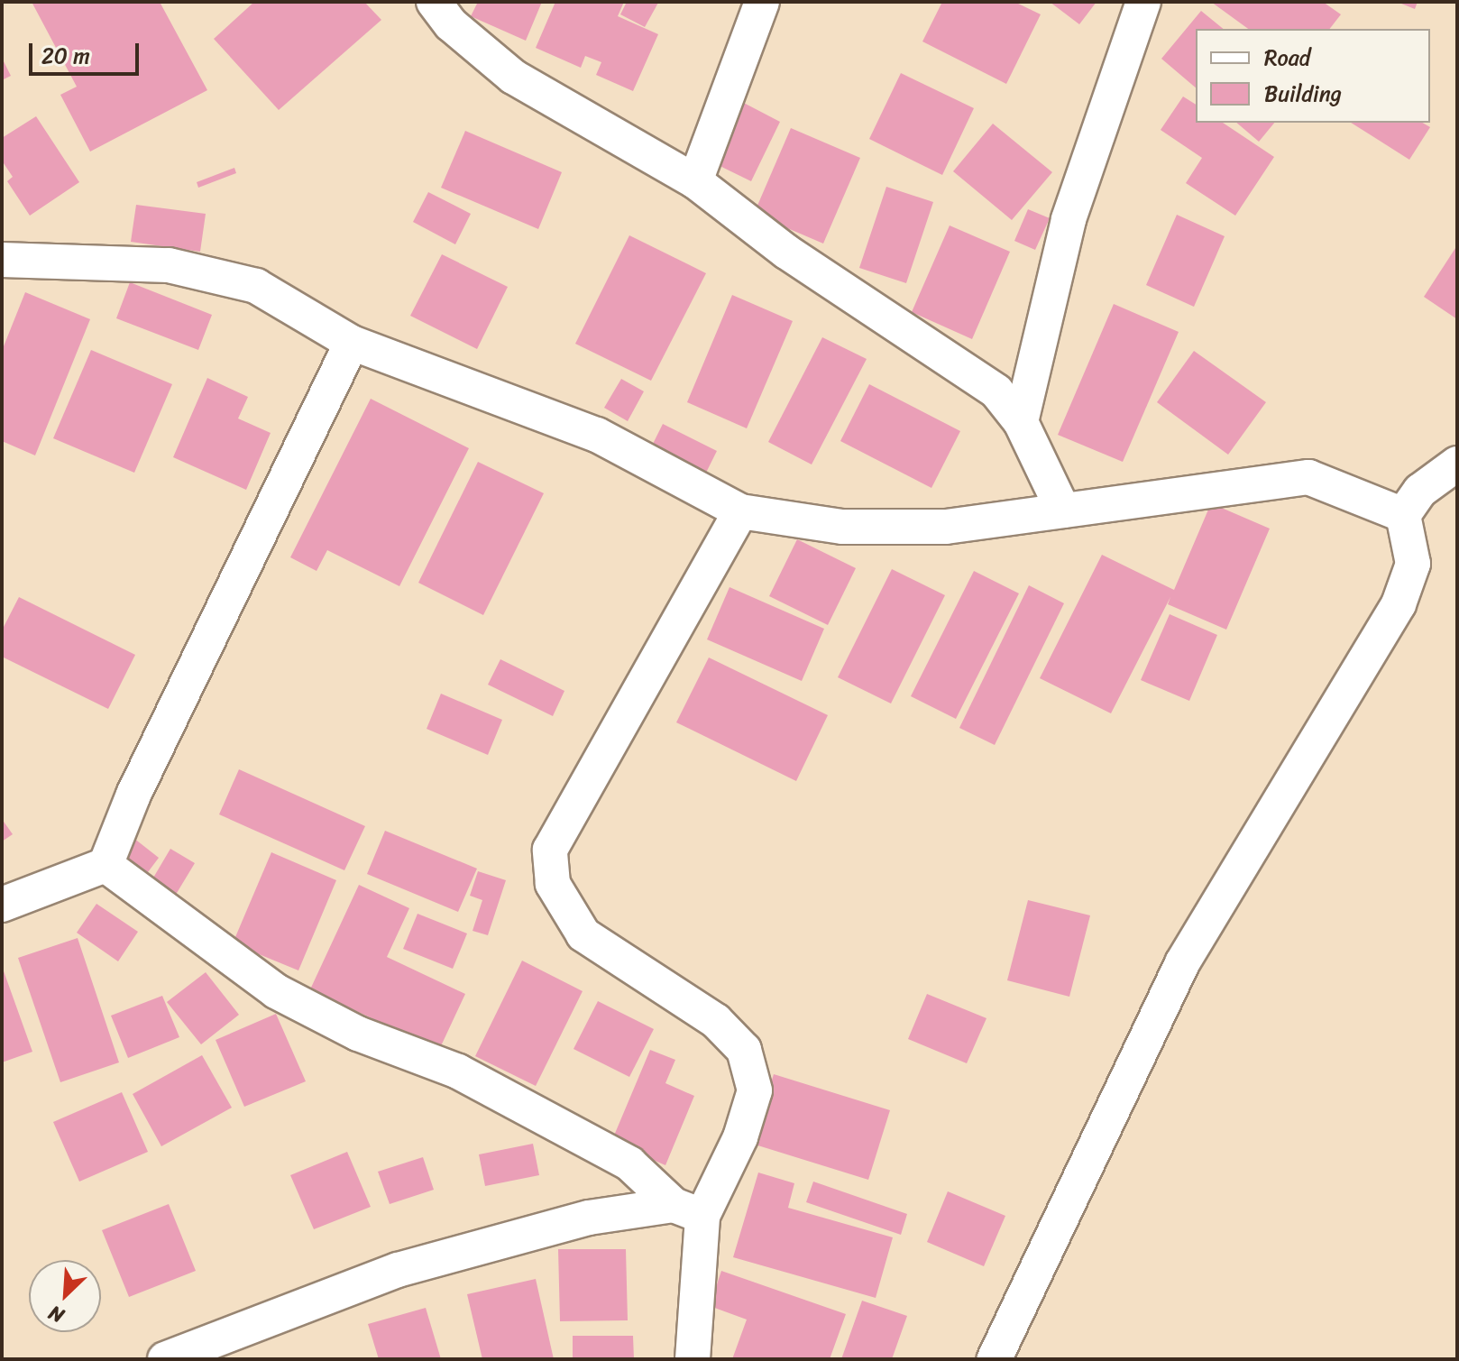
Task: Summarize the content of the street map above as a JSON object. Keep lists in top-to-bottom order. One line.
{"legend":["Road","Building"],"scale_bar":"20 m","north":"bottom left"}
